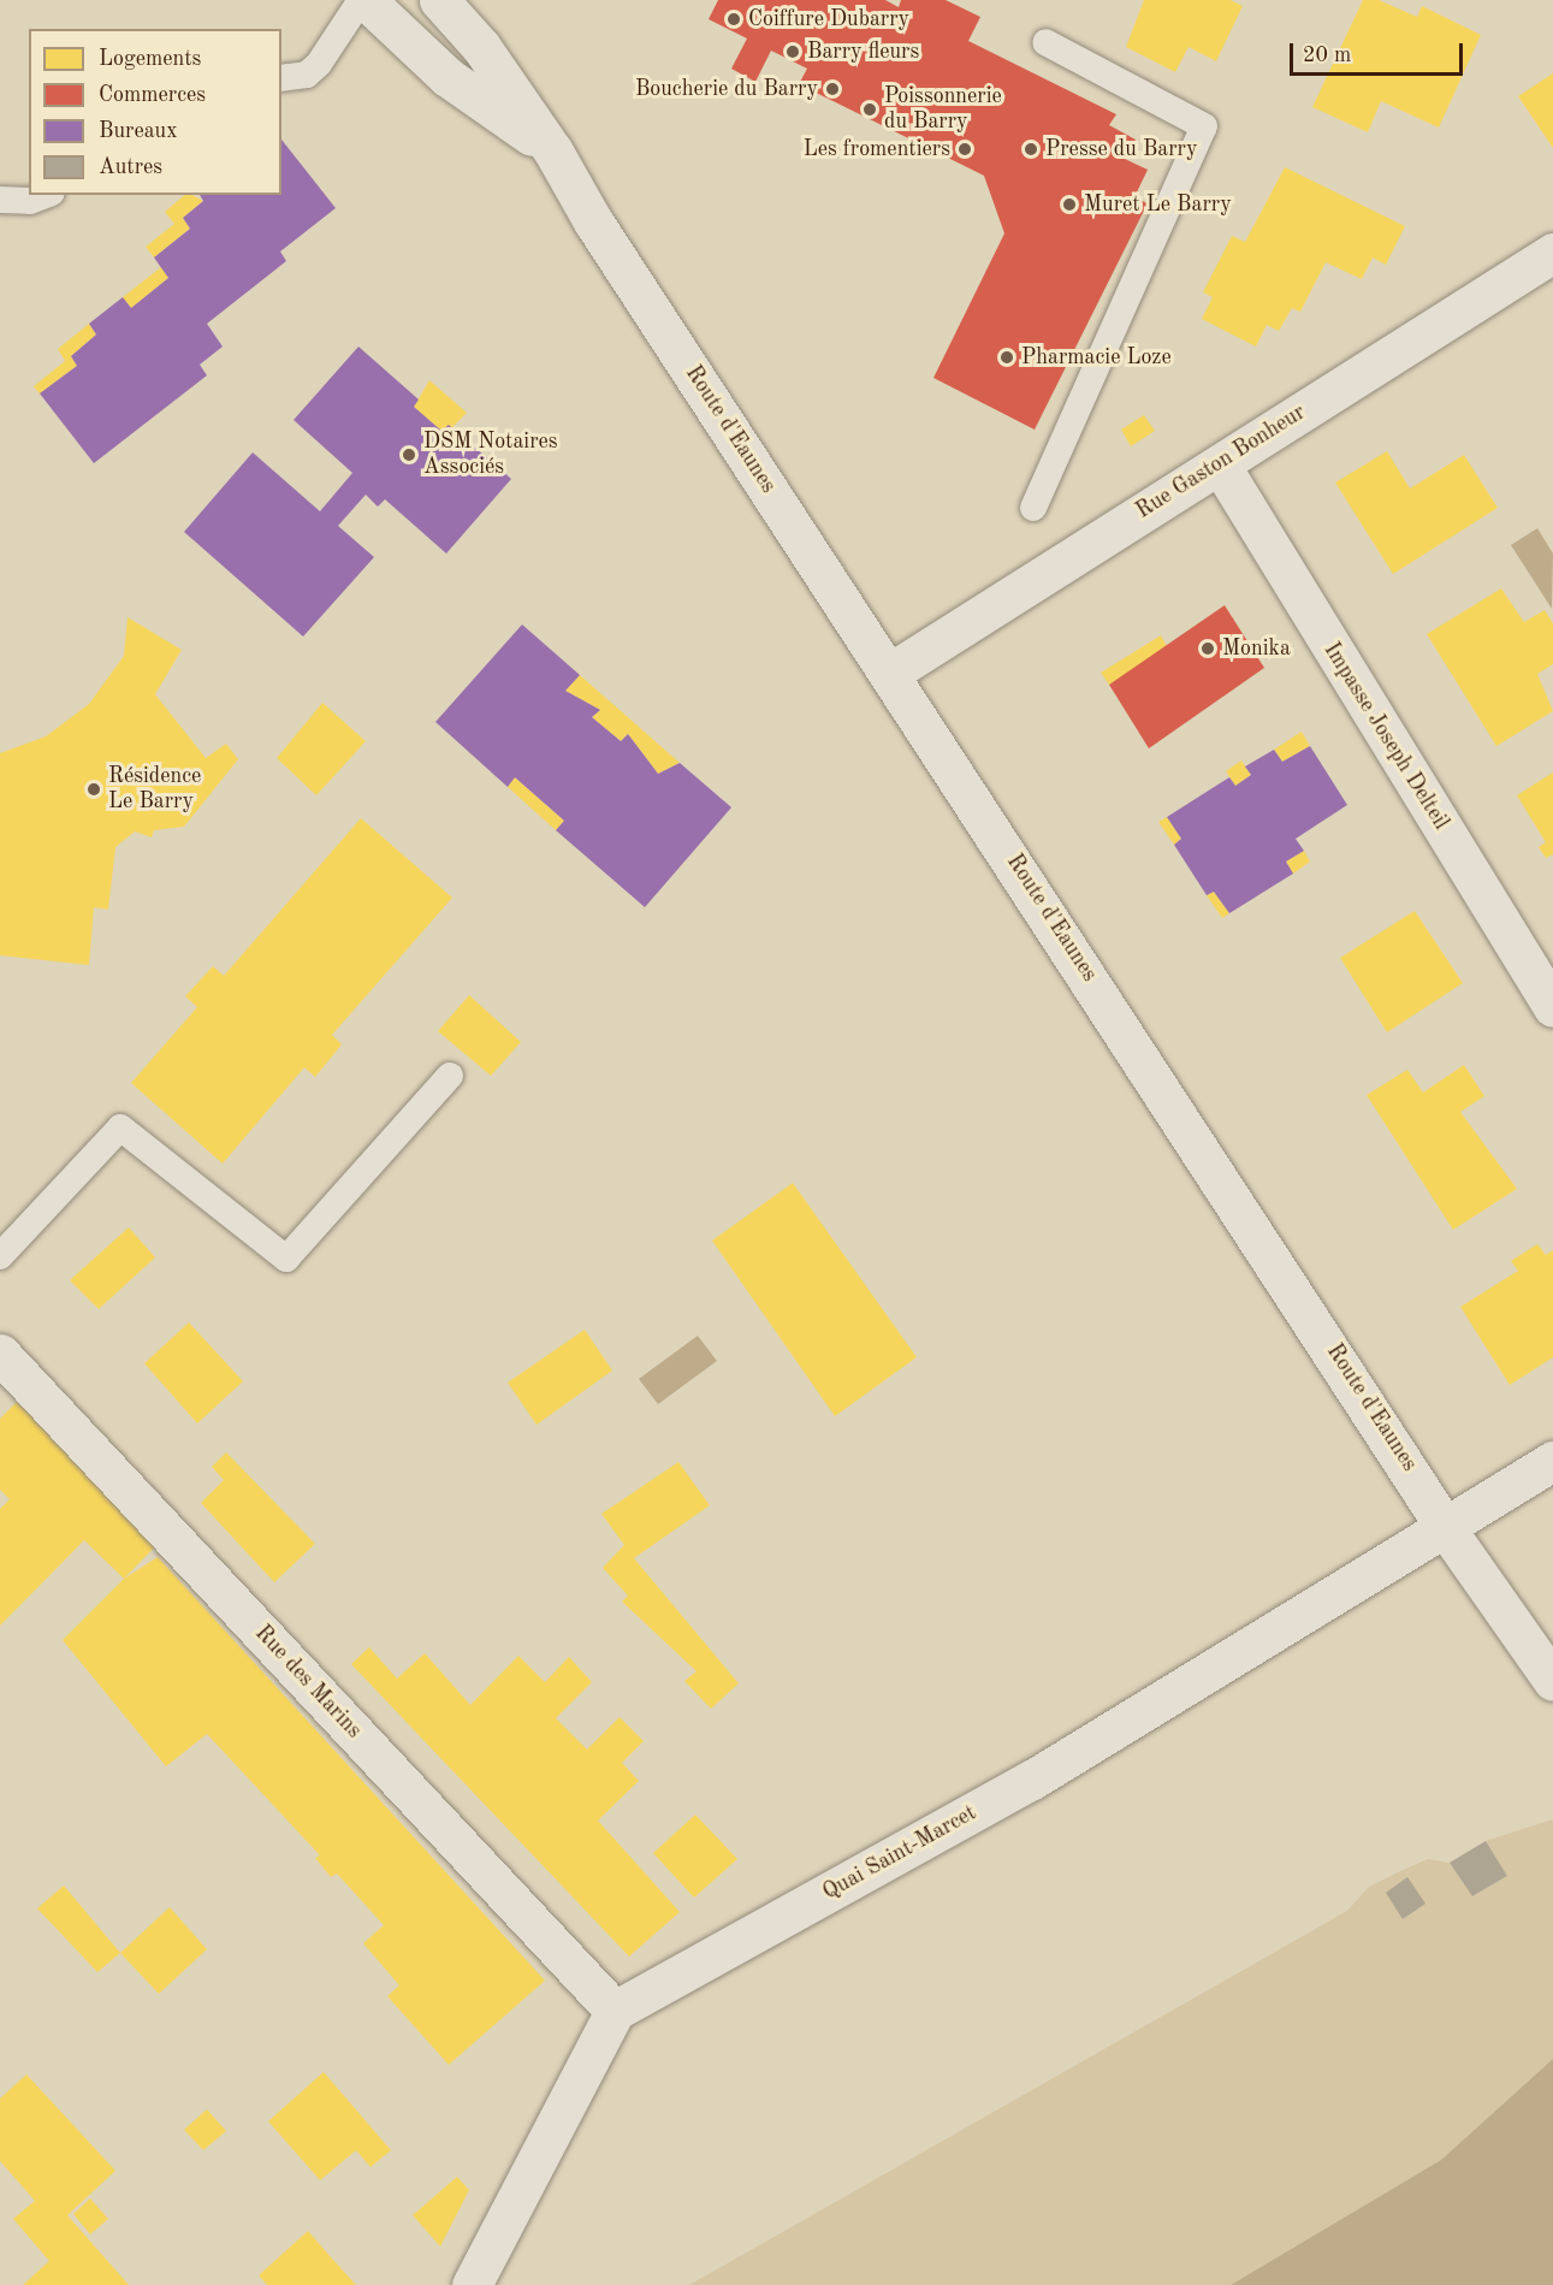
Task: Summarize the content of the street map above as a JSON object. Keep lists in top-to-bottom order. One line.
{"streets":{"street":["Route d'Eaunes","Rue Gaston Bonheur","Impasse Joseph Delteil","Rue des Marins","Quai Saint-Marcet"]},"crossings":[["Route d'Eaunes","Rue Gaston Bonheur"],["Route d'Eaunes","Quai Saint-Marcet"],["Rue Gaston Bonheur","Impasse Joseph Delteil"],["Rue des Marins","Quai Saint-Marcet"]],"places":["Coiffure Dubarry","Barry fleurs","Boucherie du Barry","Poissonnerie du Barry","Les fromentiers","Presse du Barry","Muret Le Barry","Pharmacie Loze","DSM Notaires Associés","Monika","Résidence Le Barry"],"legend":["Logements","Commerces","Bureaux","Autres"],"scale_bar":"20 m"}
